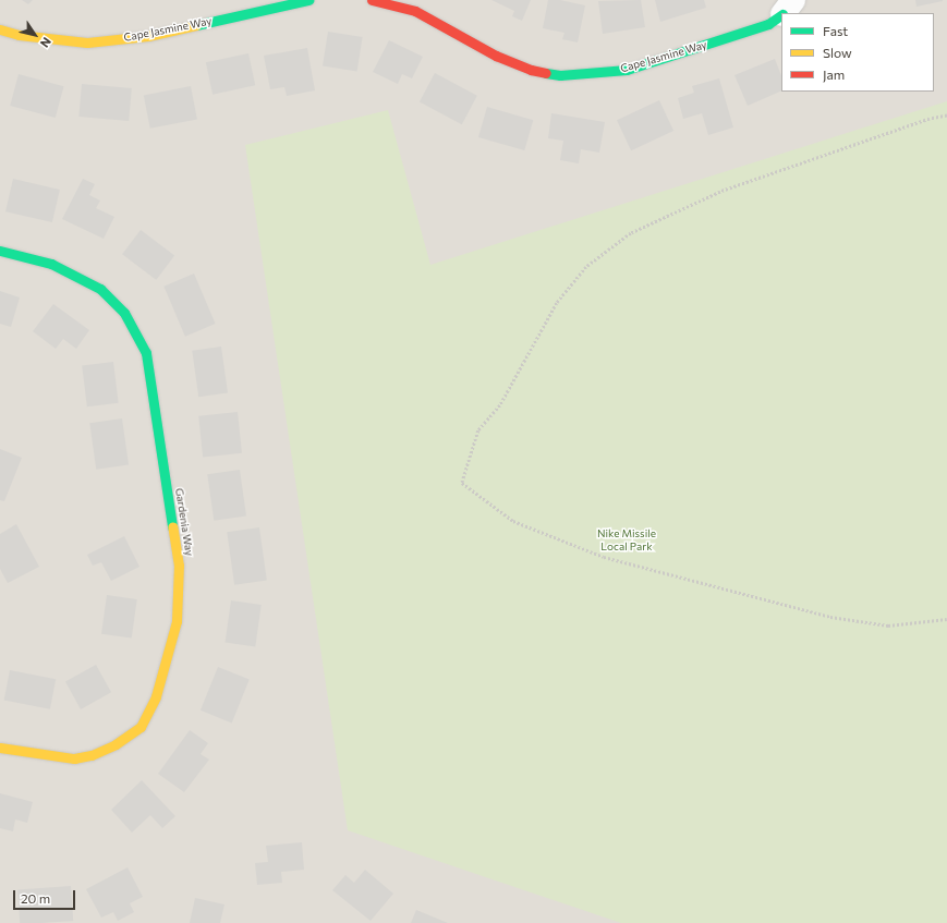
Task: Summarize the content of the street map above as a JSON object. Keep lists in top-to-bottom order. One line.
{"streets":{"street":["Cape Jasmine Way","Gardenia Way"]},"parks":["Nike Missile Local Park"],"legend":["Fast","Slow","Jam"],"scale_bar":"20 m","north":"bottom right"}
